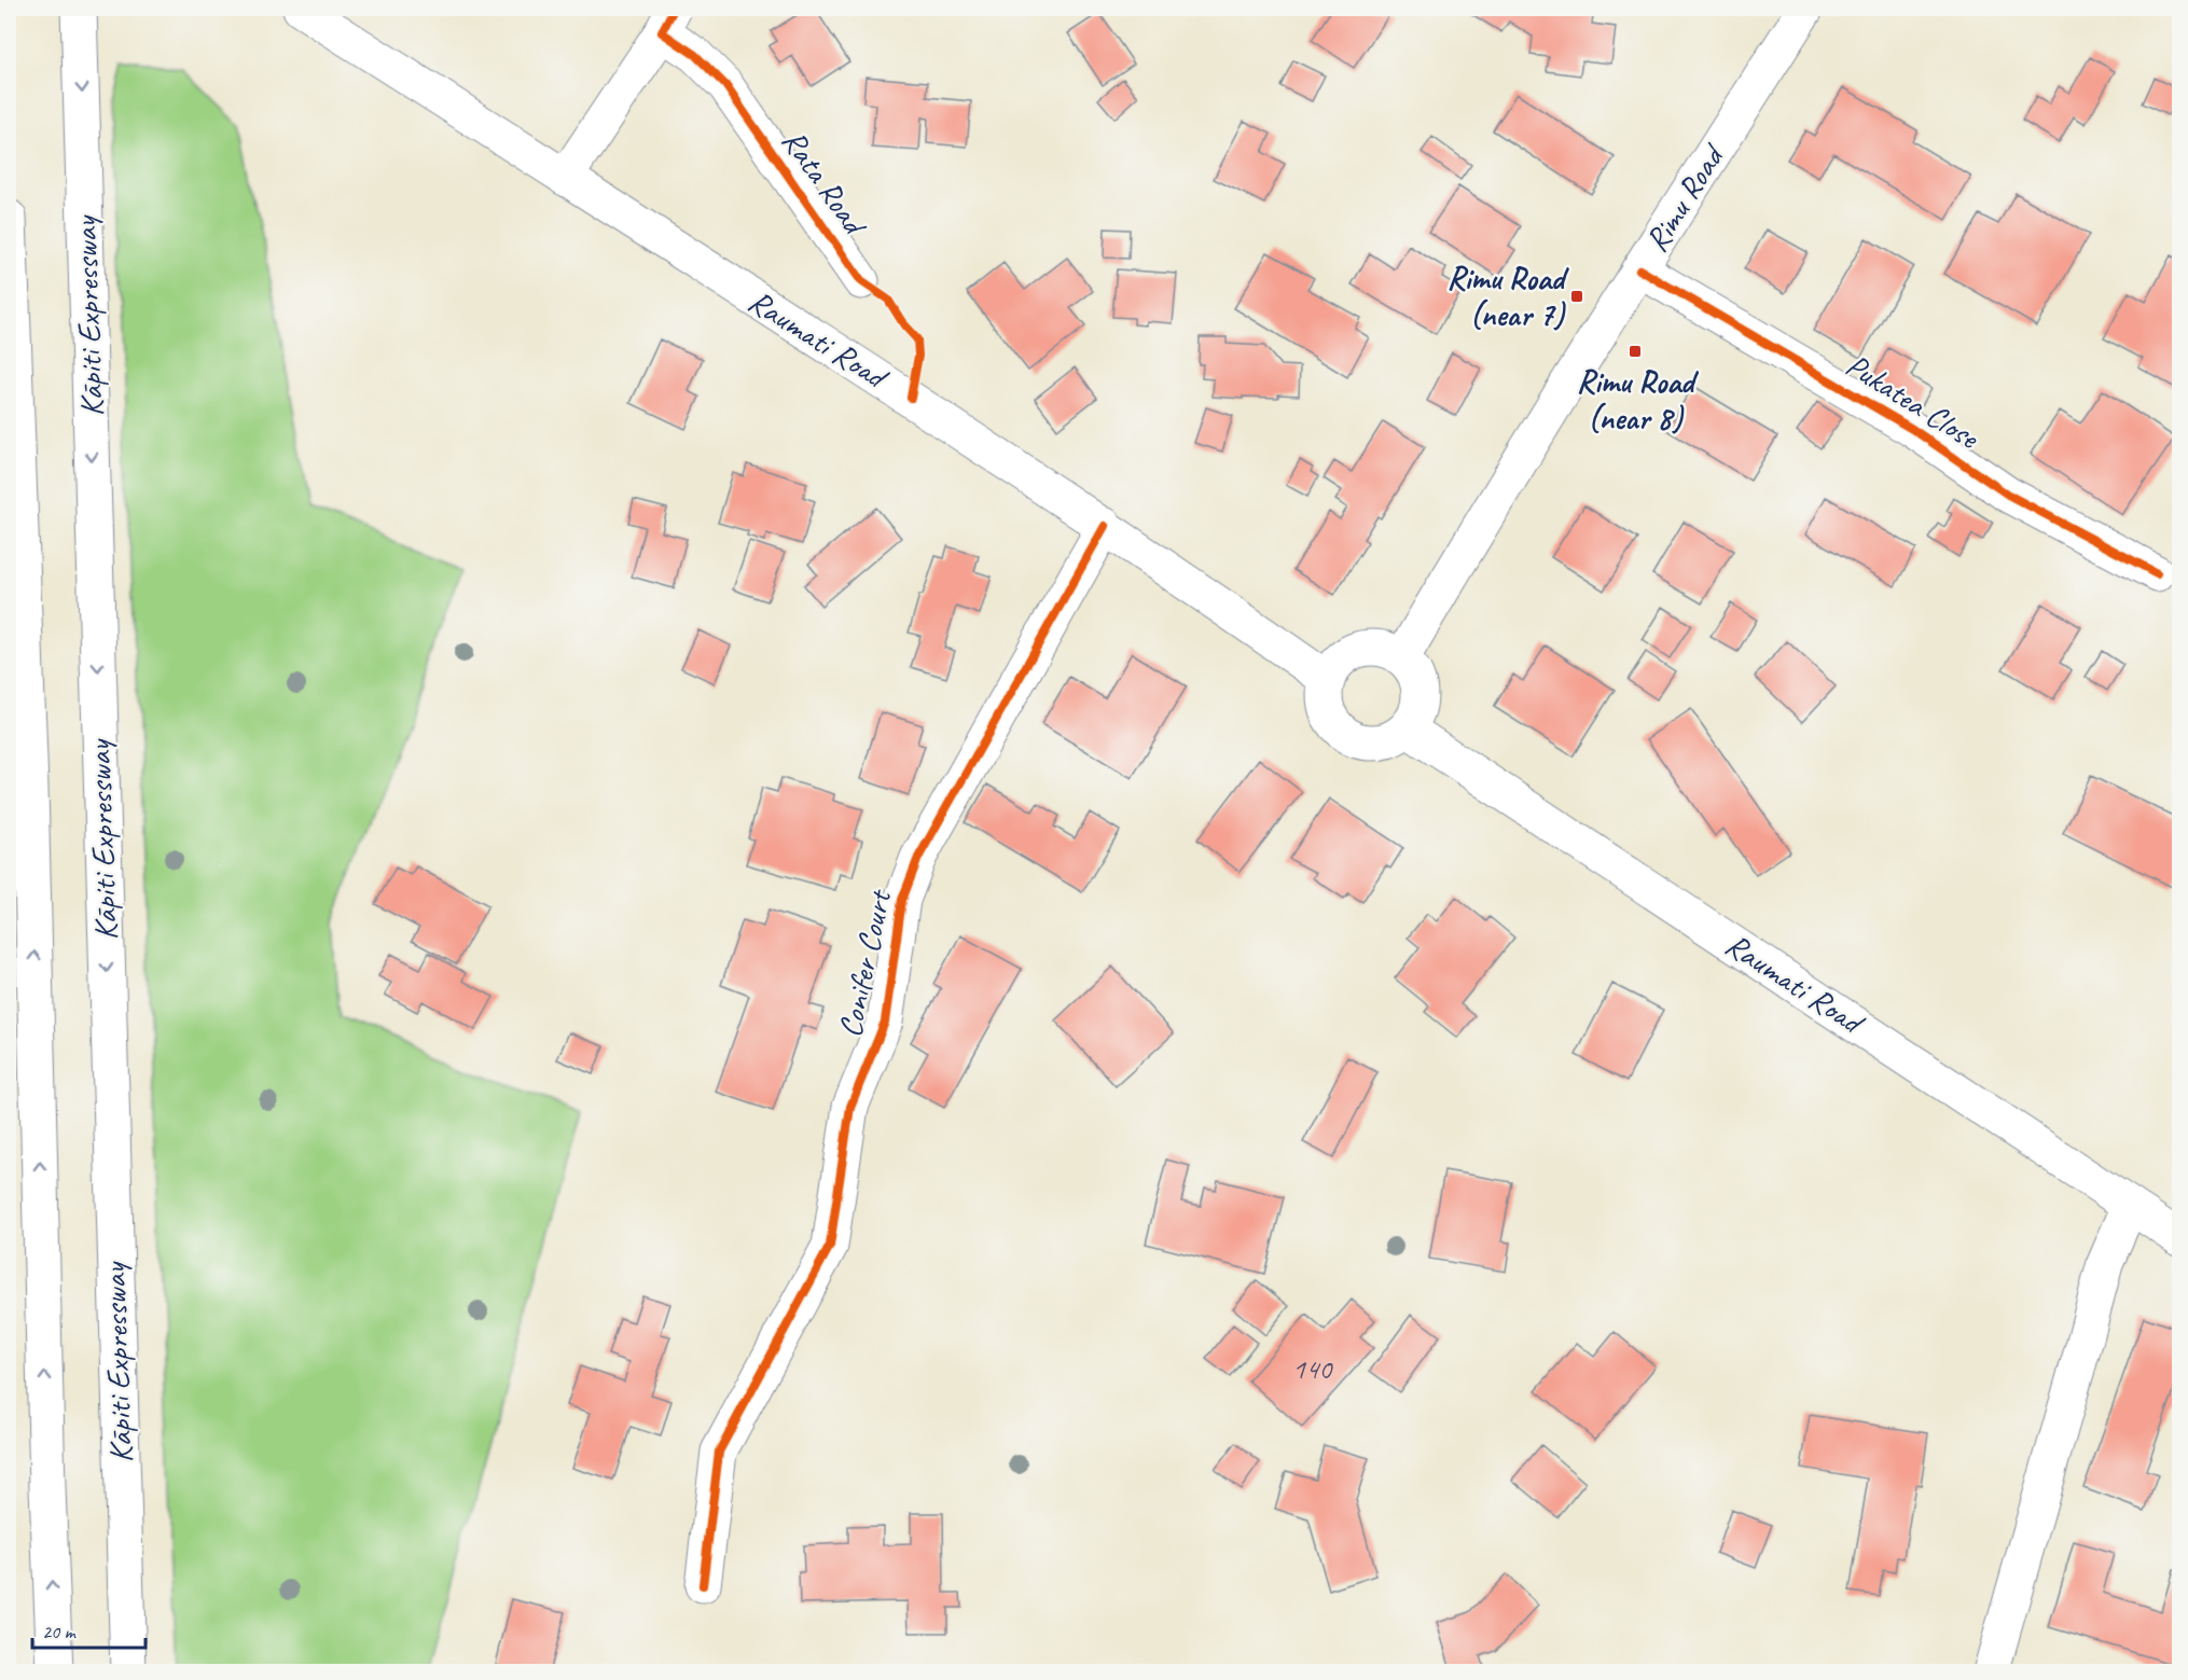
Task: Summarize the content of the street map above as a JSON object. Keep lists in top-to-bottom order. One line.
{"streets":{"main road":["Rata Road","Rimu Road","Kāpiti Expressway","Raumati Road","Pukatea Close","Conifer Court"]},"crossings":[["Rata Road","Raumati Road"],["Rimu Road","Raumati Road"],["Rimu Road","Pukatea Close"],["Raumati Road","Conifer Court"]],"places":{"transit":["Rimu Road (near 7)","Rimu Road (near 8)"]},"house_numbers":["140"],"scale_bar":"20 m"}
